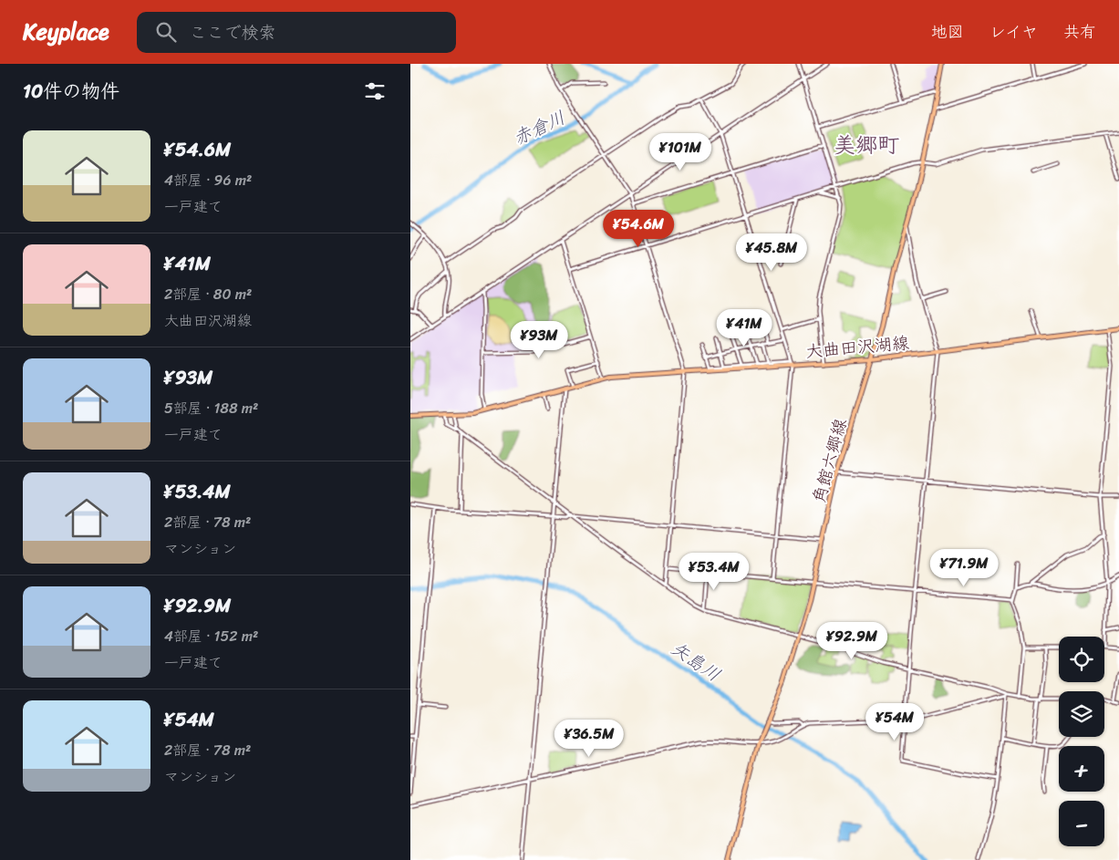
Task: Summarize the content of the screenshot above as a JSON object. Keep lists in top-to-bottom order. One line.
{"streets":{"main road":["大曲田沢湖線","角館六郷線"]},"crossings":[["大曲田沢湖線","角館六郷線"]],"districts":["美郷町"],"water":["赤倉川","矢島川"],"page":{"header":"Keyplace","search":"ここで検索","nav":["地図","レイヤ","共有"],"heading":"10件の物件","list":[{"name":"¥54.6M","note":"4部屋 · 96 m² · 一戸建て"},{"name":"¥41M","note":"2部屋 · 80 m² · 大曲田沢湖線"},{"name":"¥93M","note":"5部屋 · 188 m² · 一戸建て"},{"name":"¥53.4M","note":"2部屋 · 78 m² · マンション"},{"name":"¥92.9M","note":"4部屋 · 152 m² · 一戸建て"},{"name":"¥54M","note":"2部屋 · 78 m² · マンション"}],"price":["¥101M","¥54.6M","¥45.8M","¥41M","¥93M","¥71.9M","¥53.4M","¥92.9M","¥54M","¥36.5M"],"map_buttons":["+","−"]}}
